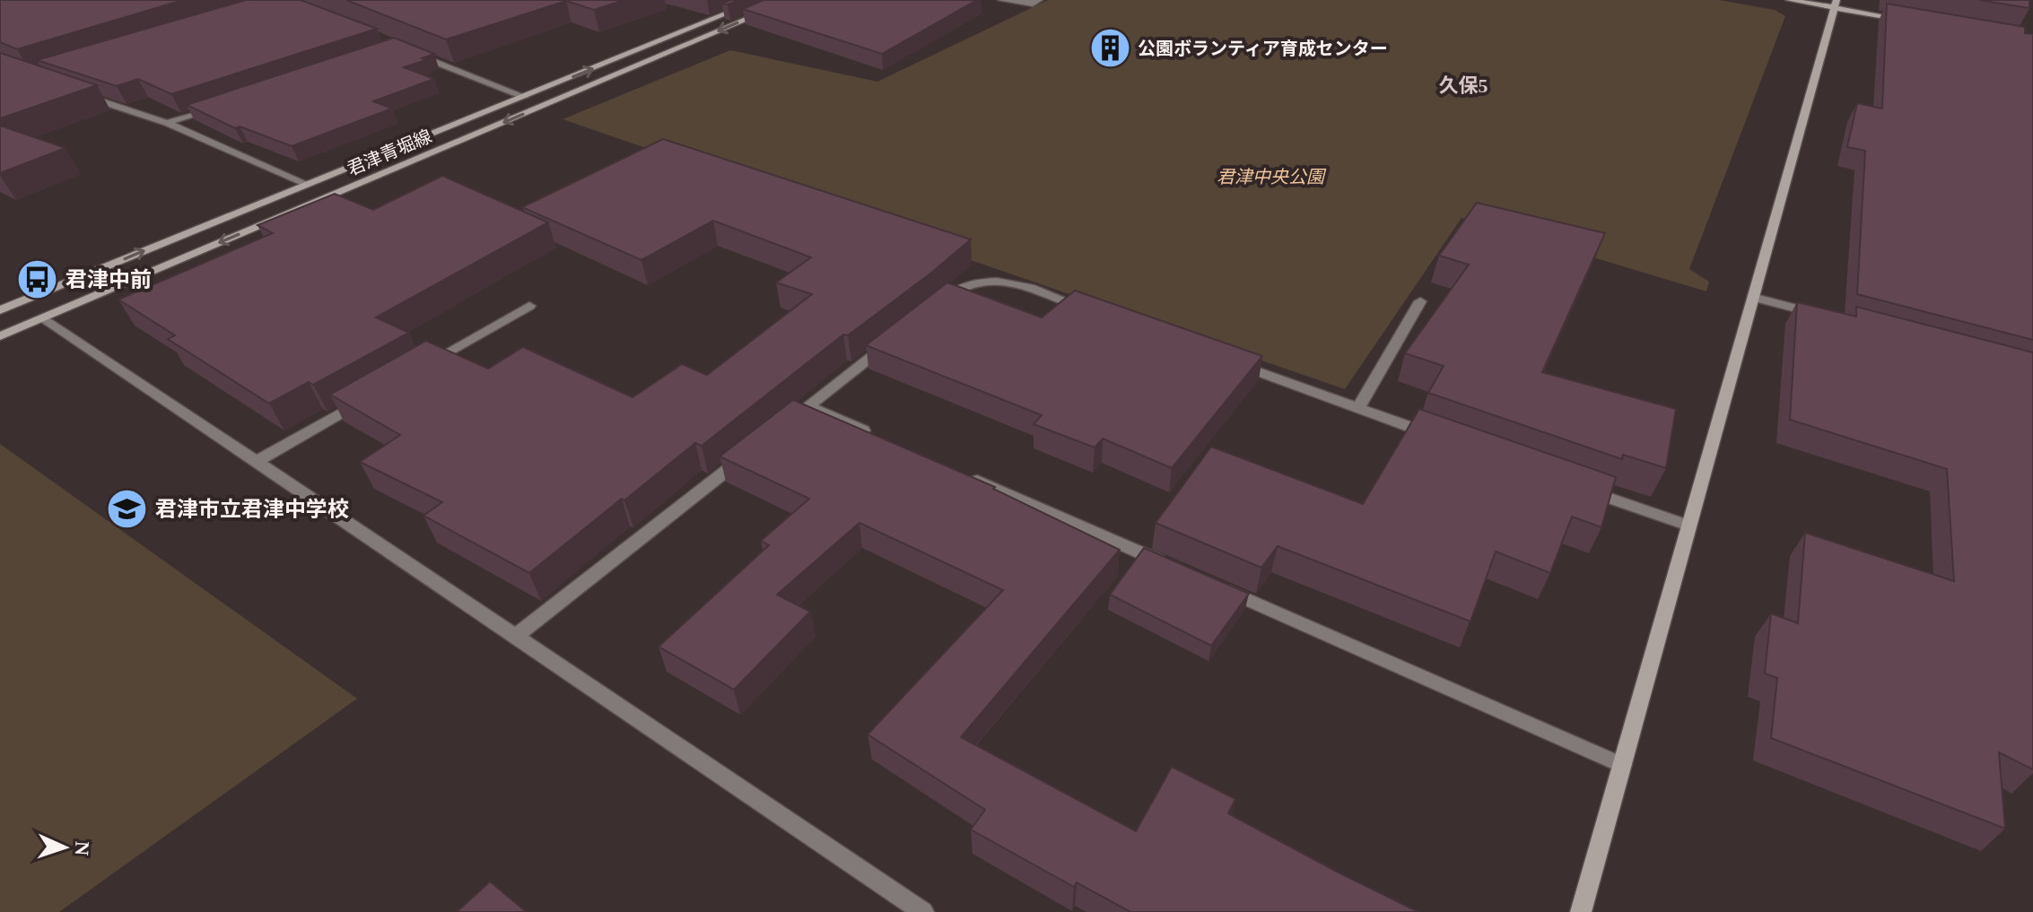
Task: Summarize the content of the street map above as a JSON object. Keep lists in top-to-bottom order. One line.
{"streets":{"main road":["君津青堀線"]},"districts":["久保5"],"parks":["君津中央公園"],"places":{"building":["公園ボランティア育成センター"],"bus stop":["君津中前"],"school or university":["君津市立君津中学校"]},"north":"right"}
